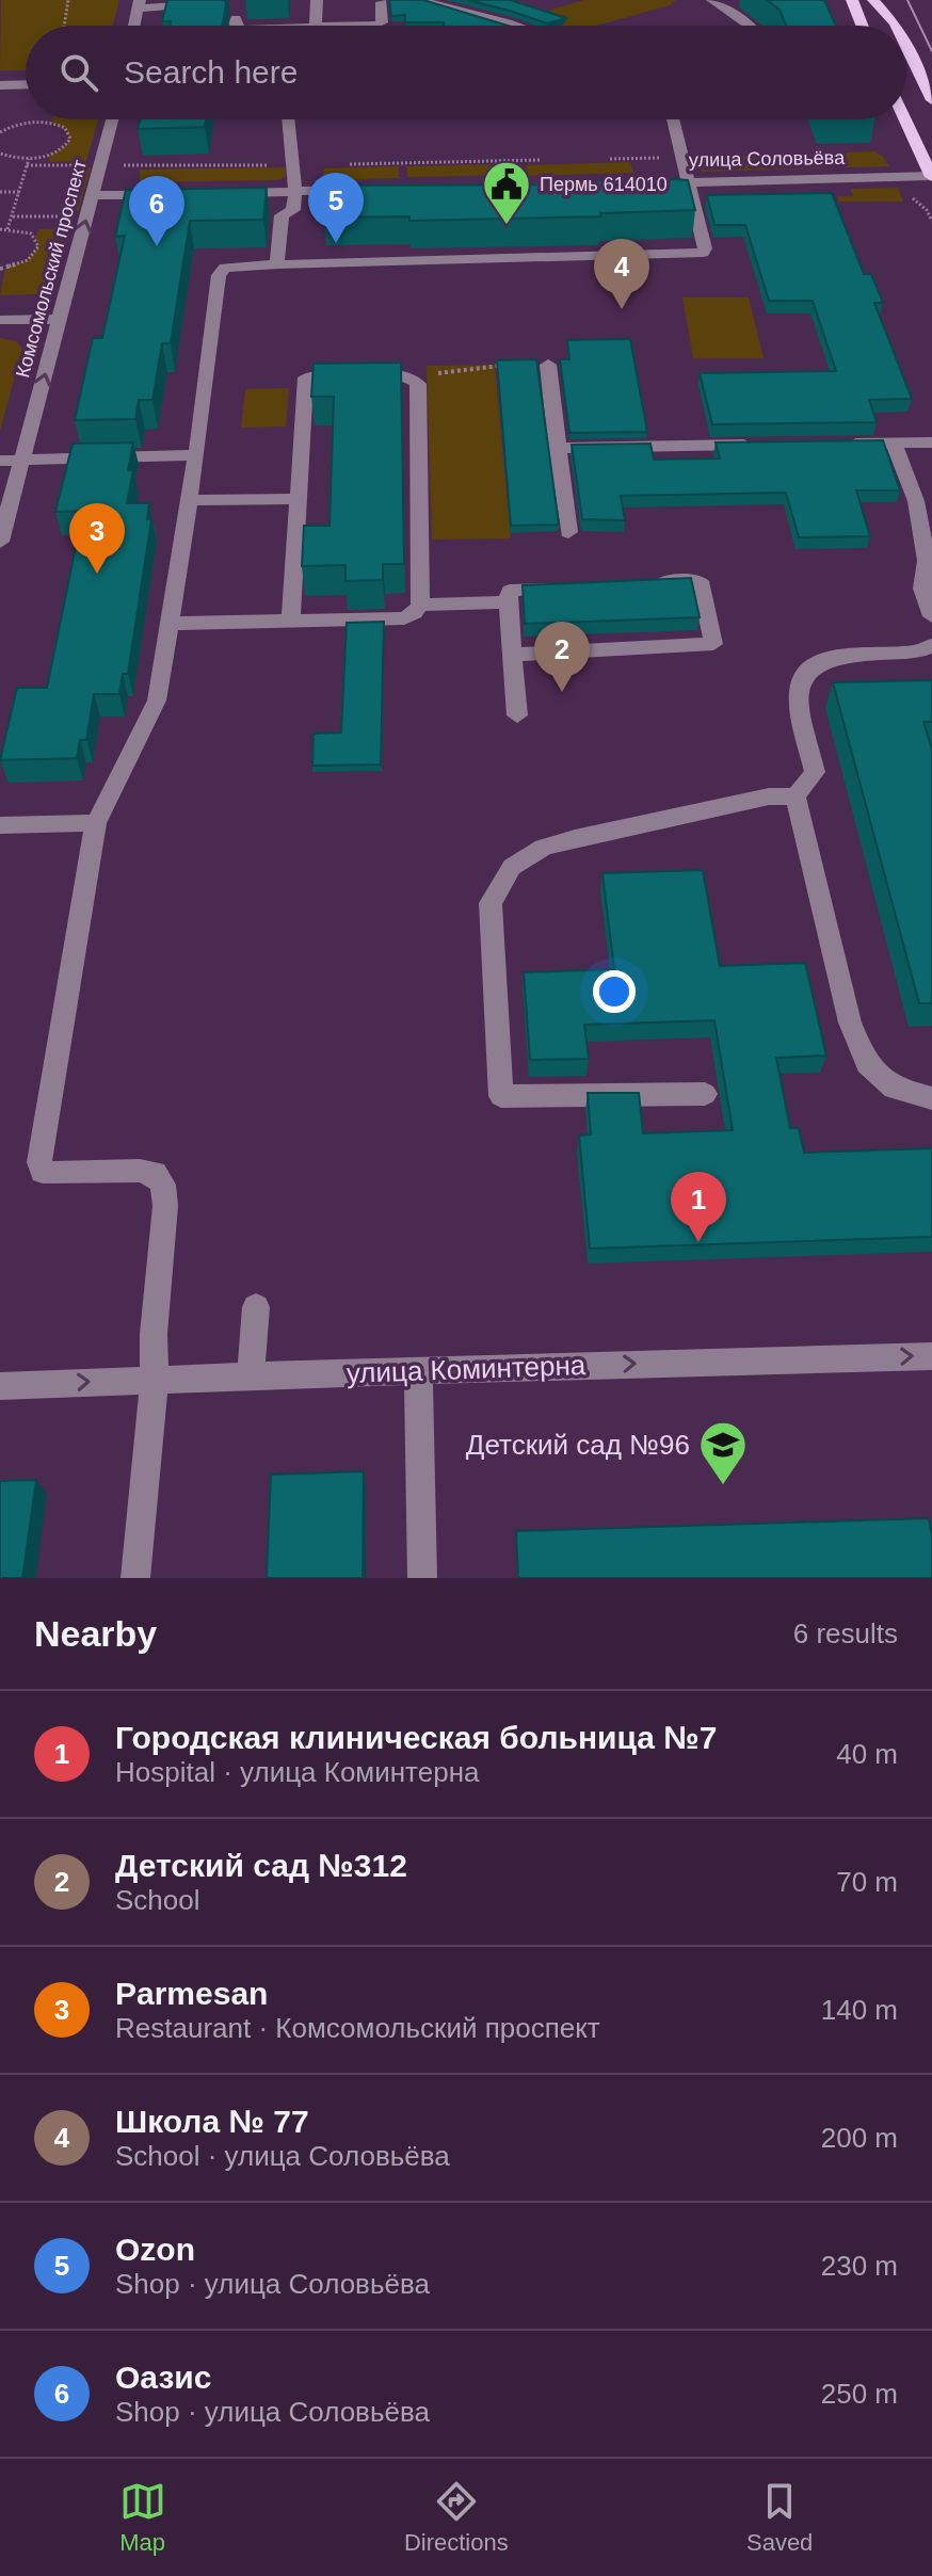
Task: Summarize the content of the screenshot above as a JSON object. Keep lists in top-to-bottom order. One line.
{"streets":{"street":["улица Соловьёва","Комсомольский проспект","улица Коминтерна"]},"one_way":["Комсомольский проспект","улица Коминтерна"],"places":{"public building":["Пермь 614010"],"school or university":["Детский сад №96"]},"page":{"search":"Search here","pins":["5","6","4","3","2","1"],"heading":["Nearby","6 results"],"list":[{"mark":"1","name":"Городская клиническая больница №7","note":"Hospital · улица Коминтерна","value":"40 m"},{"mark":"2","name":"Детский сад №312","note":"School","value":"70 m"},{"mark":"3","name":"Parmesan","note":"Restaurant · Комсомольский проспект","value":"140 m"},{"mark":"4","name":"Школа № 77","note":"School · улица Соловьёва","value":"200 m"},{"mark":"5","name":"Ozon","note":"Shop · улица Соловьёва","value":"230 m"},{"mark":"6","name":"Оазис","note":"Shop · улица Соловьёва","value":"250 m"}],"nav":["Map","Directions","Saved"]}}
